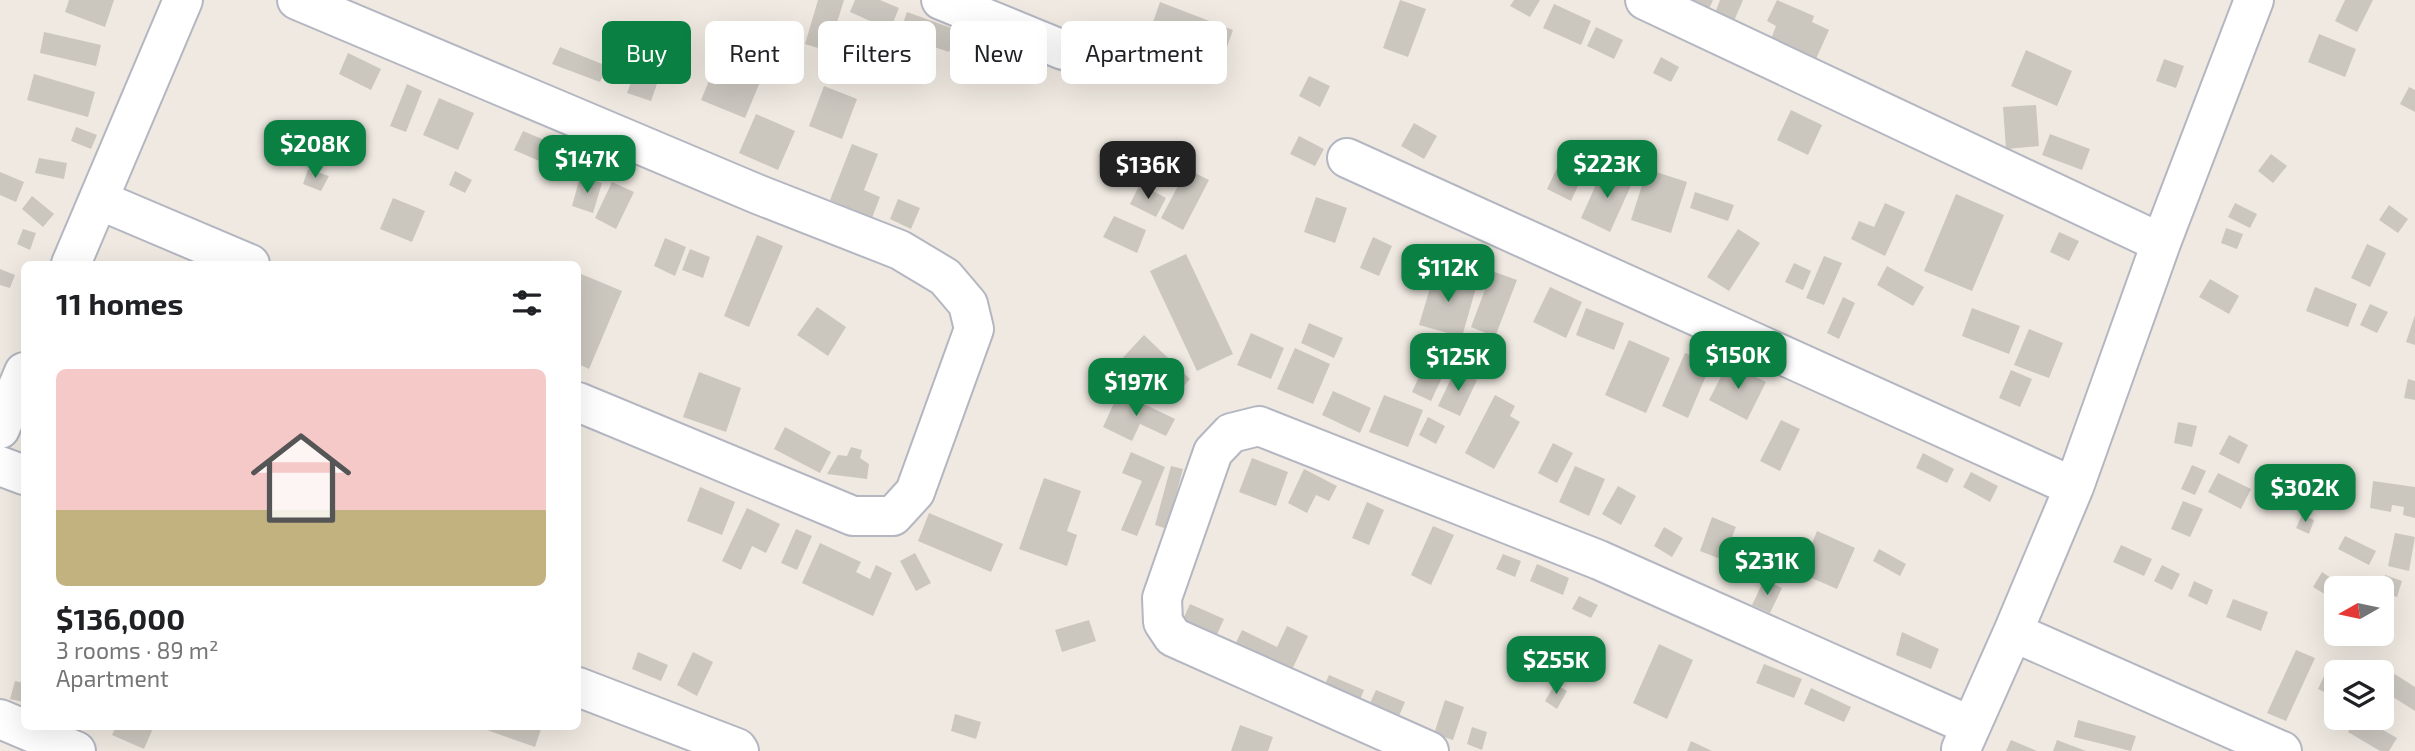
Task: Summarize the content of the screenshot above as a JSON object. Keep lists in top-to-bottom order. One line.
{"north":"left","page":{"chip":["Buy","Rent","Filters","New","Apartment"],"price":["$208K","$147K","$223K","$136K","$112K","$150K","$125K","$197K","$302K","$231K","$255K"],"heading":"11 homes","list":[{"name":"$136,000","note":"3 rooms · 89 m² · Apartment"}]}}
